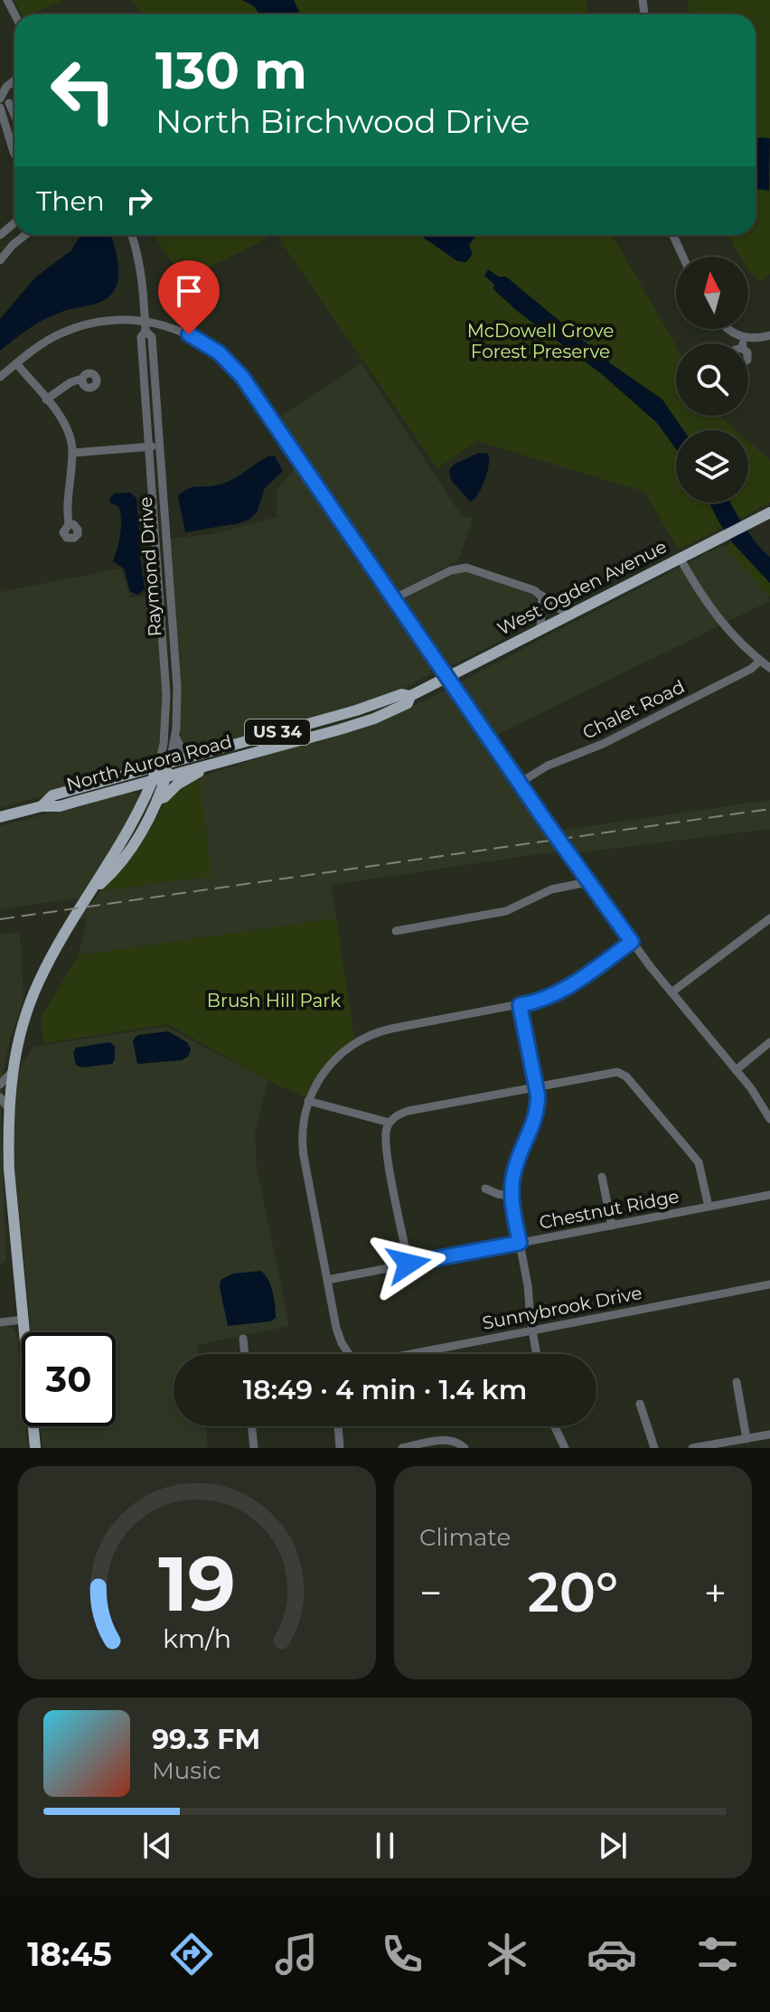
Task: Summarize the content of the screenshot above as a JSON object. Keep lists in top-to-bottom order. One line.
{"streets":{"main road":["Raymond Drive","West Ogden Avenue","US 34","North Aurora Road"],"street":["Chalet Road","Chestnut Ridge","Sunnybrook Drive"]},"crossings":[["Raymond Drive","West Ogden Avenue"],["Raymond Drive","North Aurora Road"],["West Ogden Avenue","North Aurora Road"]],"parks":["McDowell Grove Forest Preserve","Brush Hill Park"],"north":"top","page":{"turn":["130 m","North Birchwood Drive"],"then":"Then","limit":"30","trip":"18:49 · 4 min · 1.4 km","tile":"Climate","heat":["−","20°","+"],"song":["99.3 FM","Music"],"tabs":"18:45","gauge":["19","km/h"]}}
